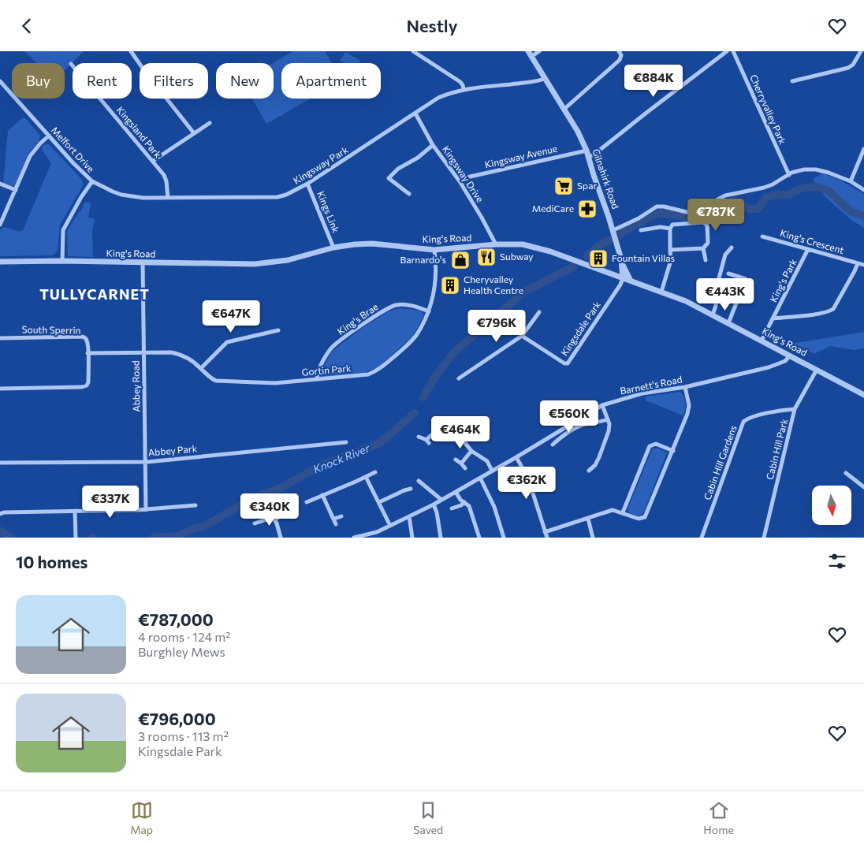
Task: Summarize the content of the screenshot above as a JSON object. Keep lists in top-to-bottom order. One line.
{"streets":{"street":["Cherryvalley Park","Kingsland Park","Melfort Drive","Kingsway Avenue","Kingsway Park","Kingsway Drive","Gilnahirk Road","Kings Link","King's Road","King's Crescent","King's Park","King's Brae","Kingsdale Park","South Sperrin","Gortin Park","Barnett's Road","Abbey Road","Cabin Hill Park","Abbey Park","Cabin Hill Gardens"]},"crossings":[["Kingsland Park","Kingsway Park"],["Melfort Drive","Kingsway Park"],["Melfort Drive","King's Road"],["Kingsway Avenue","Kingsway Drive"],["Kingsway Avenue","Gilnahirk Road"],["Kingsway Park","Kingsway Drive"],["Kingsway Park","Gilnahirk Road"],["Kingsway Park","Kings Link"],["Kingsway Drive","King's Road"],["Gilnahirk Road","King's Road"],["Gilnahirk Road","Kingsdale Park"],["Kings Link","King's Road"],["King's Road","King's Park"],["King's Road","Kingsdale Park"],["King's Road","Gortin Park"],["King's Road","Barnett's Road"],["King's Road","Abbey Road"],["King's Road","Cabin Hill Park"],["King's Crescent","King's Park"],["King's Brae","Gortin Park"],["South Sperrin","Gortin Park"],["Gortin Park","Abbey Road"],["Abbey Road","Abbey Park"],["Cabin Hill Park","Cabin Hill Gardens"]],"districts":["TULLYCARNET"],"water":["Knock River"],"places":{"supermarket":["Spar"],"pharmacy":["MediCare"],"restaurant":["Subway"],"building":["Fountain Villas","Cheryvalley Health Centre"],"shop":["Barnardo's"]},"north":"bottom","page":{"header":"Nestly","chip":["Buy","Rent","Filters","New","Apartment"],"price":["€884K","€787K","€443K","€647K","€796K","€560K","€464K","€362K","€337K","€340K"],"heading":"10 homes","list":[{"name":"€787,000","note":"4 rooms · 124 m² · Burghley Mews"},{"name":"€796,000","note":"3 rooms · 113 m² · Kingsdale Park"}],"tabs":["Map","Saved","Home"]}}
